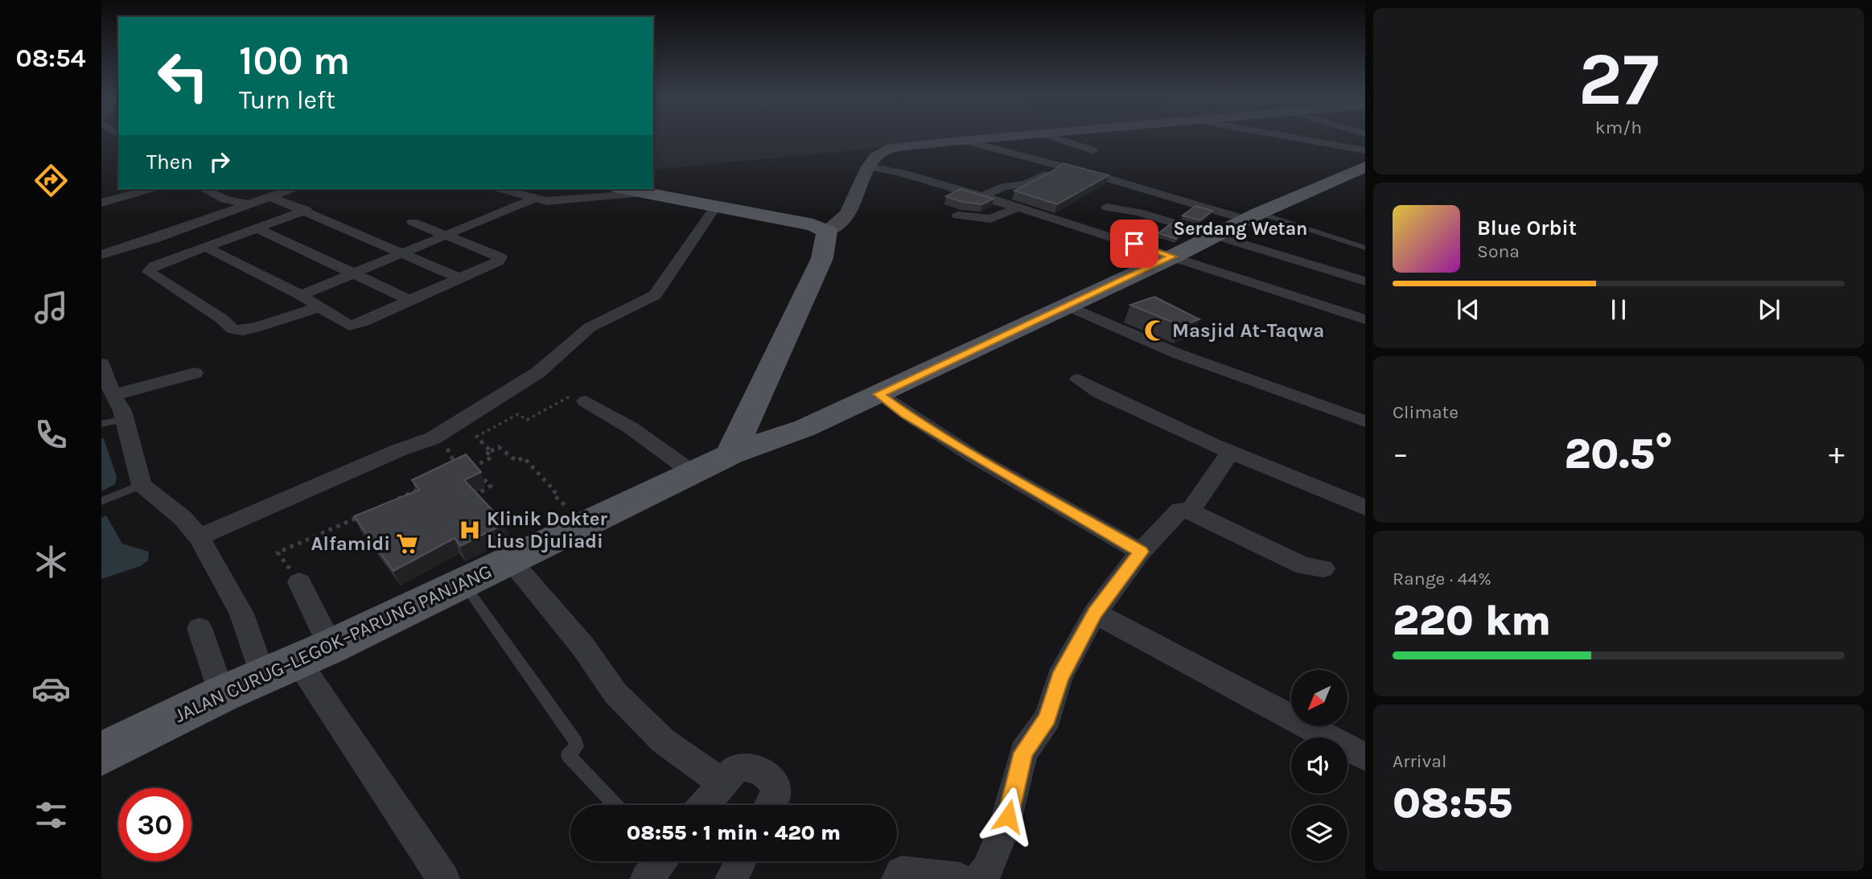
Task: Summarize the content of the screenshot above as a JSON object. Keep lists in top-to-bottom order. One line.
{"streets":{"main road":["JALAN CURUG–LEGOK–PARUNG PANJANG"]},"districts":["Serdang Wetan"],"places":{"mosque":["Masjid At-Taqwa"],"hospital":["Klinik Dokter Lius Djuliadi"],"supermarket":["Alfamidi"]},"north":"bottom left","page":{"tabs":"08:54","tile":[["27","km/h"],"Climate",["Range · 44%","220 km"],["Arrival","08:55"]],"turn":["100 m","Turn left"],"then":"Then","song":["Blue Orbit","Sona"],"heat":["−","20.5°","+"],"limit":"30","trip":"08:55 · 1 min · 420 m"}}
